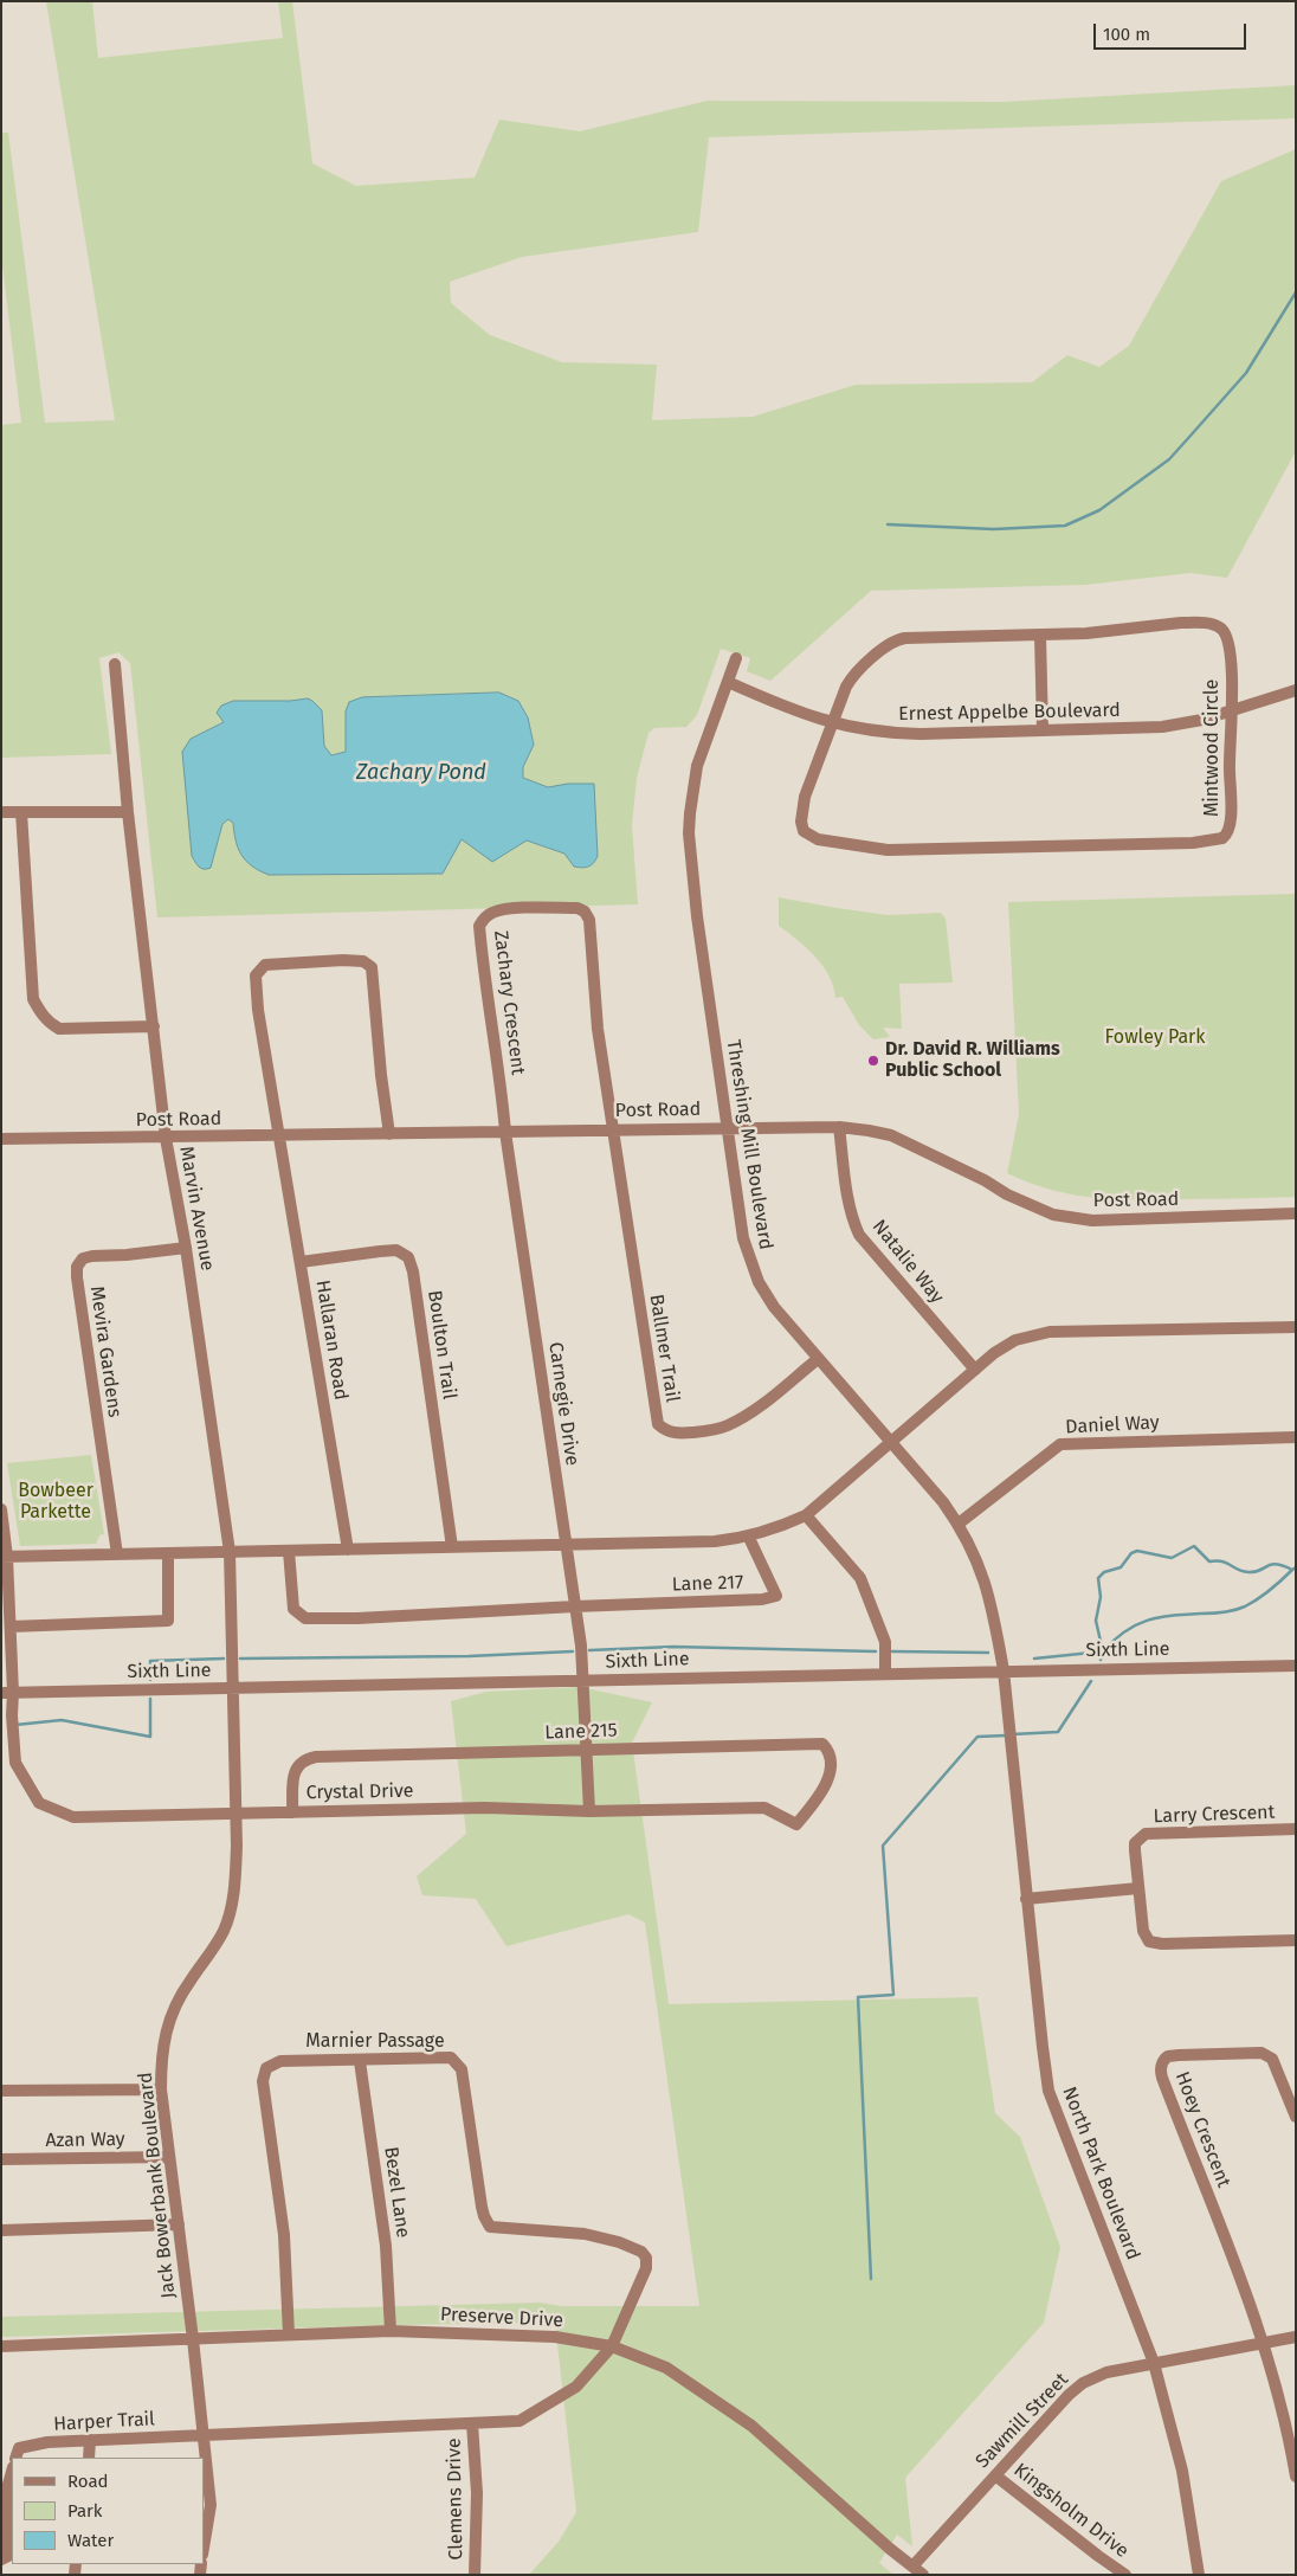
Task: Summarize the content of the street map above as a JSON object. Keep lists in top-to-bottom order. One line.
{"streets":{"street":["Ernest Appelbe Boulevard","Mintwood Circle","Zachary Crescent","Post Road","Threshing Mill Boulevard","Marvin Avenue","Natalie Way","Hallaran Road","Boulton Trail","Ballmer Trail","Mevira Gardens","Carnegie Drive","Daniel Way","Lane 217","Sixth Line","Lane 215","Crystal Drive","Larry Crescent","Marnier Passage","Hoey Crescent","Azan Way","North Park Boulevard","Jack Bowerbank Boulevard","Bezel Lane","Preserve Drive","Sawmill Street","Harper Trail","Clemens Drive","Kingsholm Drive"]},"crossings":[["Ernest Appelbe Boulevard","Mintwood Circle"],["Ernest Appelbe Boulevard","Threshing Mill Boulevard"],["Zachary Crescent","Post Road"],["Zachary Crescent","Ballmer Trail"],["Zachary Crescent","Carnegie Drive"],["Post Road","Threshing Mill Boulevard"],["Post Road","Marvin Avenue"],["Post Road","Natalie Way"],["Post Road","Hallaran Road"],["Post Road","Ballmer Trail"],["Post Road","Carnegie Drive"],["Threshing Mill Boulevard","Ballmer Trail"],["Threshing Mill Boulevard","Daniel Way"],["Threshing Mill Boulevard","Sixth Line"],["Threshing Mill Boulevard","North Park Boulevard"],["Marvin Avenue","Mevira Gardens"],["Marvin Avenue","Sixth Line"],["Marvin Avenue","Jack Bowerbank Boulevard"],["Hallaran Road","Boulton Trail"],["Carnegie Drive","Lane 217"],["Carnegie Drive","Sixth Line"],["Carnegie Drive","Lane 215"],["Carnegie Drive","Crystal Drive"],["Sixth Line","Crystal Drive"],["Sixth Line","North Park Boulevard"],["Sixth Line","Jack Bowerbank Boulevard"],["Lane 215","Crystal Drive"],["Crystal Drive","Jack Bowerbank Boulevard"],["Marnier Passage","Jack Bowerbank Boulevard"],["Marnier Passage","Bezel Lane"],["Marnier Passage","Preserve Drive"],["Marnier Passage","Harper Trail"],["Marnier Passage","Clemens Drive"],["Hoey Crescent","Sawmill Street"],["Azan Way","Jack Bowerbank Boulevard"],["North Park Boulevard","Sawmill Street"],["Jack Bowerbank Boulevard","Preserve Drive"],["Jack Bowerbank Boulevard","Harper Trail"],["Bezel Lane","Preserve Drive"],["Preserve Drive","Sawmill Street"],["Sawmill Street","Kingsholm Drive"]],"water":["Zachary Pond"],"parks":["Fowley Park","Bowbeer Parkette"],"places":["Dr. David R. Williams Public School"],"legend":["Road","Park","Water"],"scale_bar":"100 m"}
